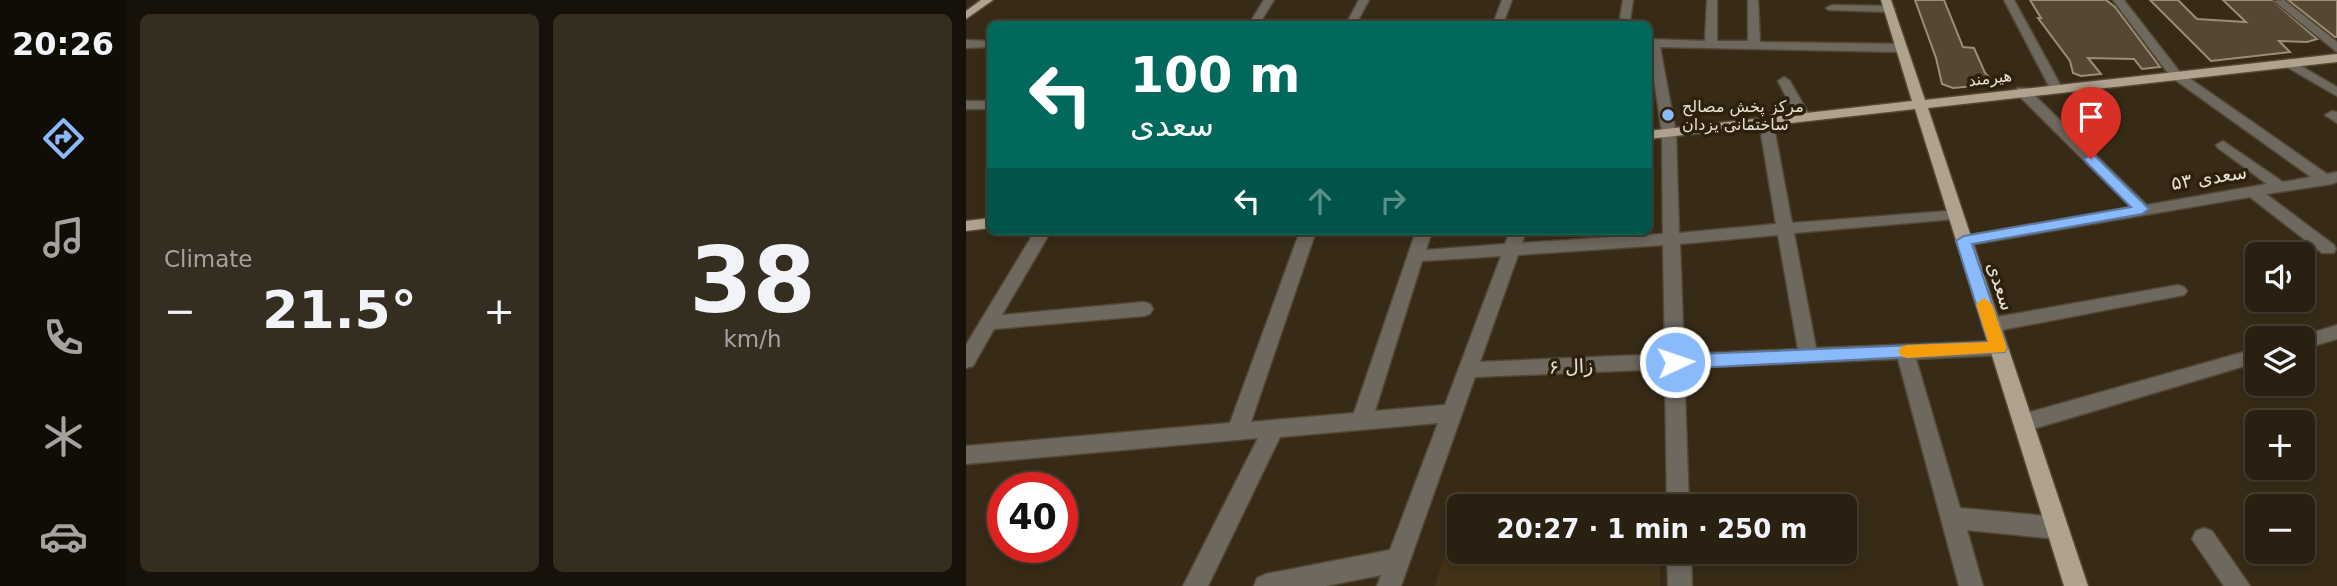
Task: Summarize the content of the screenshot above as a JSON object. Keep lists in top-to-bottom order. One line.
{"streets":{"main road":["هیرمند","سعدی"],"street":["سعدی ۵۳","زال ۶"]},"crossings":[["هیرمند","سعدی"],["سعدی ۵۳","سعدی"],["سعدی","زال ۶"]],"places":["مرکز پخش مصالح ساختمانی یزدان"],"page":{"tabs":"20:26","tile":["Climate",["38","km/h"]],"turn":["100 m","سعدی"],"map_buttons":["+","−"],"heat":["−","21.5°","+"],"limit":"40","trip":"20:27 · 1 min · 250 m"}}
